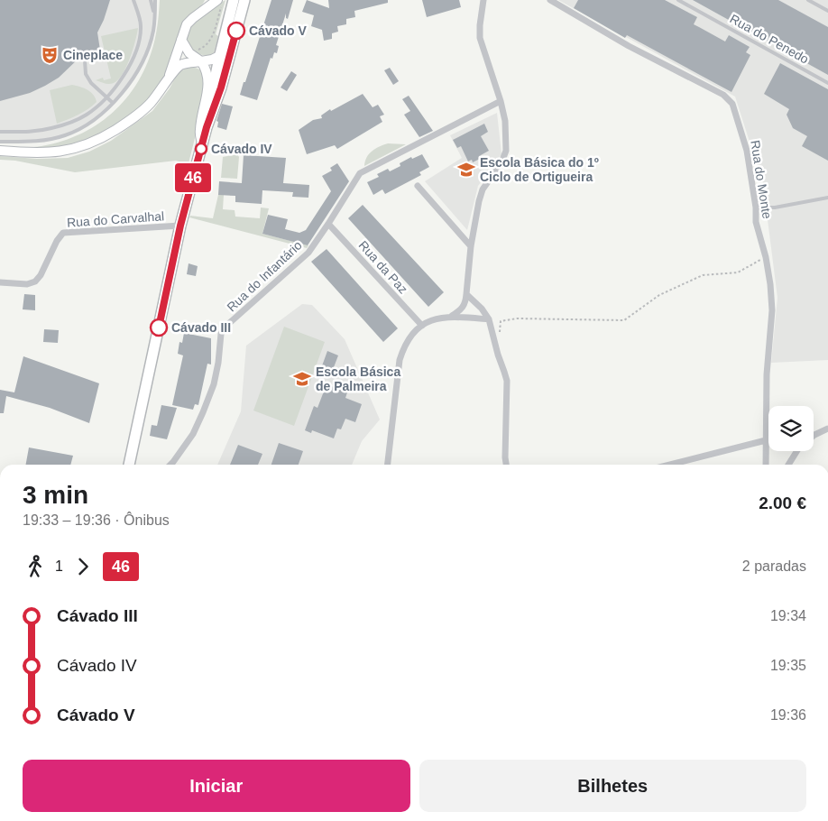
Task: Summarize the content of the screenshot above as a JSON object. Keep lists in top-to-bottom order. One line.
{"streets":{"street":["Rua do Monte","Rua do Carvalhal","Rua da Paz","Rua do Infantário"],"lane":["Rua do Penedo"]},"crossings":[["Rua da Paz","Rua do Infantário"]],"places":{"other":["Cávado V","Cávado IV","Cávado III"],"theatre":["Cineplace"],"school or university":["Escola Básica do 1º Ciclo de Ortigueira","Escola Básica de Palmeira"]},"lines":["bus line 46"],"page":{"on_map":"46","heading":["3 min","19:33 – 19:36 · Ônibus","2.00 €"],"legs":["1","46","2 paradas"],"list":[{"name":"Cávado III","value":"19:34"},{"name":"Cávado IV","value":"19:35"},{"name":"Cávado V","value":"19:36"}],"buttons":["Iniciar","Bilhetes"]}}
